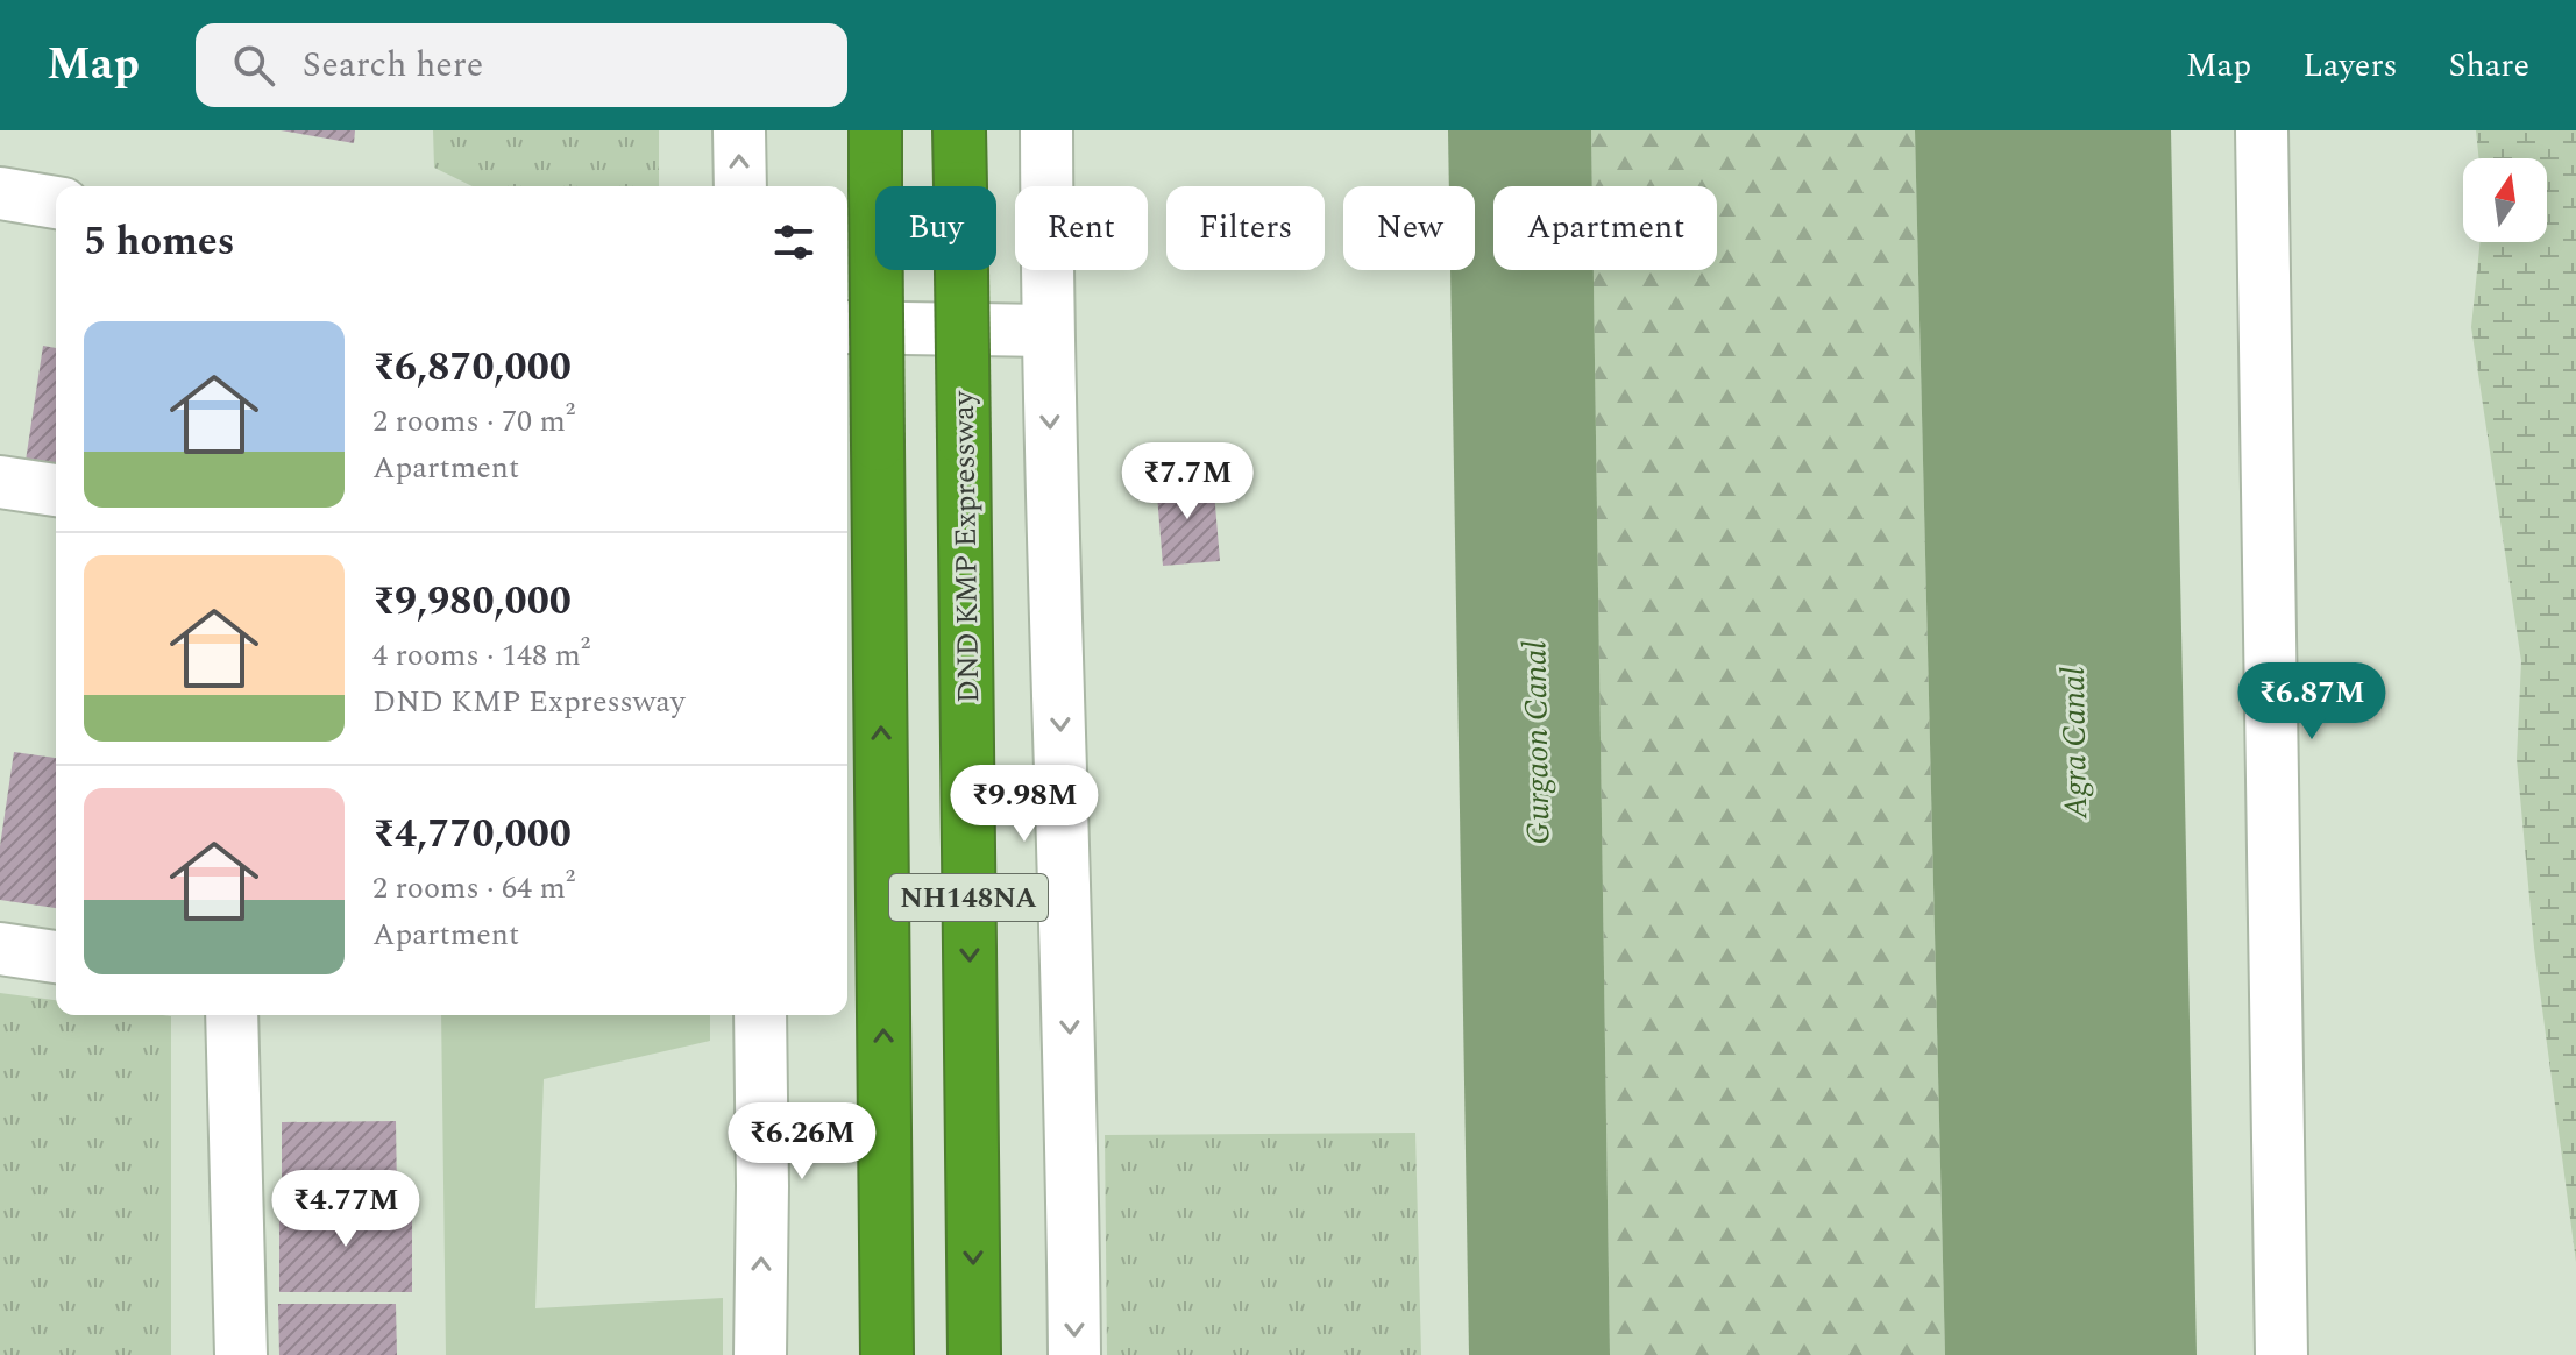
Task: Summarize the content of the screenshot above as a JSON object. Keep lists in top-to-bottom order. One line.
{"streets":{"highway":["DND KMP Expressway","NH148NA"]},"water":["Gurgaon Canal","Agra Canal"],"north":"top","page":{"header":"Map","search":"Search here","nav":["Map","Layers","Share"],"chip":["Buy","Rent","Filters","New","Apartment"],"heading":"5 homes","list":[{"name":"₹6,870,000","note":"2 rooms · 70 m² · Apartment"},{"name":"₹9,980,000","note":"4 rooms · 148 m² · DND KMP Expressway"},{"name":"₹4,770,000","note":"2 rooms · 64 m² · Apartment"}],"price":["₹7.7M","₹6.87M","₹9.98M","₹6.26M","₹4.77M"]}}
